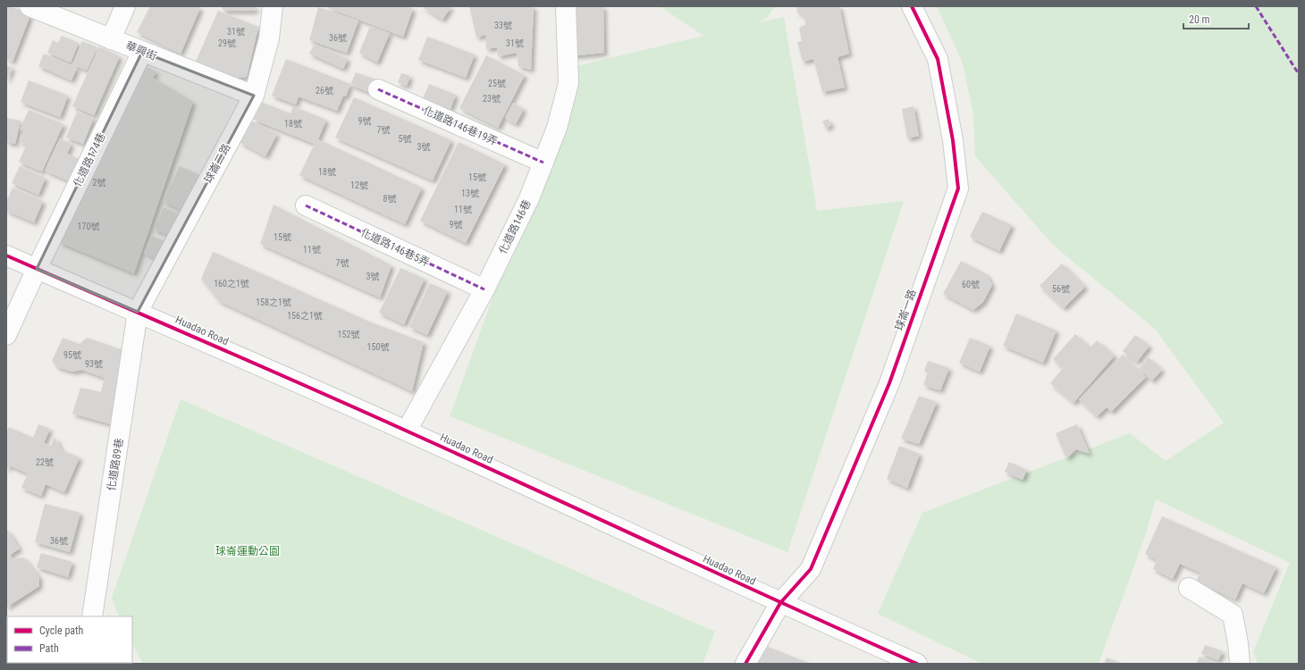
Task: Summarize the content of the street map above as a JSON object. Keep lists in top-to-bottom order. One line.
{"streets":{"street":["華興街","化道路146巷19弄","化道路174巷","球崙二路","化道路146巷","化道路146巷5弄","球崙一路","Huadao Road","化道路89巷"]},"crossings":[["華興街","化道路174巷"],["華興街","球崙二路"],["化道路146巷19弄","化道路146巷"],["化道路174巷","Huadao Road"],["球崙二路","Huadao Road"],["球崙二路","化道路89巷"],["化道路146巷","化道路146巷5弄"],["化道路146巷","Huadao Road"],["球崙一路","Huadao Road"],["Huadao Road","化道路89巷"]],"parks":["球崙運動公園"],"house_numbers":["33號","31號","36號","29號","31號","25號","26號","23號","9號","18號","7號","5號","3號","18號","15號","2號","12號","13號","8號","11號","9號","170號","15號","11號","7號","3號","160之1號","60號","56號","158之1號","156之1號","152號","150號","95號","93號","22號","36號"],"legend":["Cycle path","Path"],"scale_bar":"20 m"}
